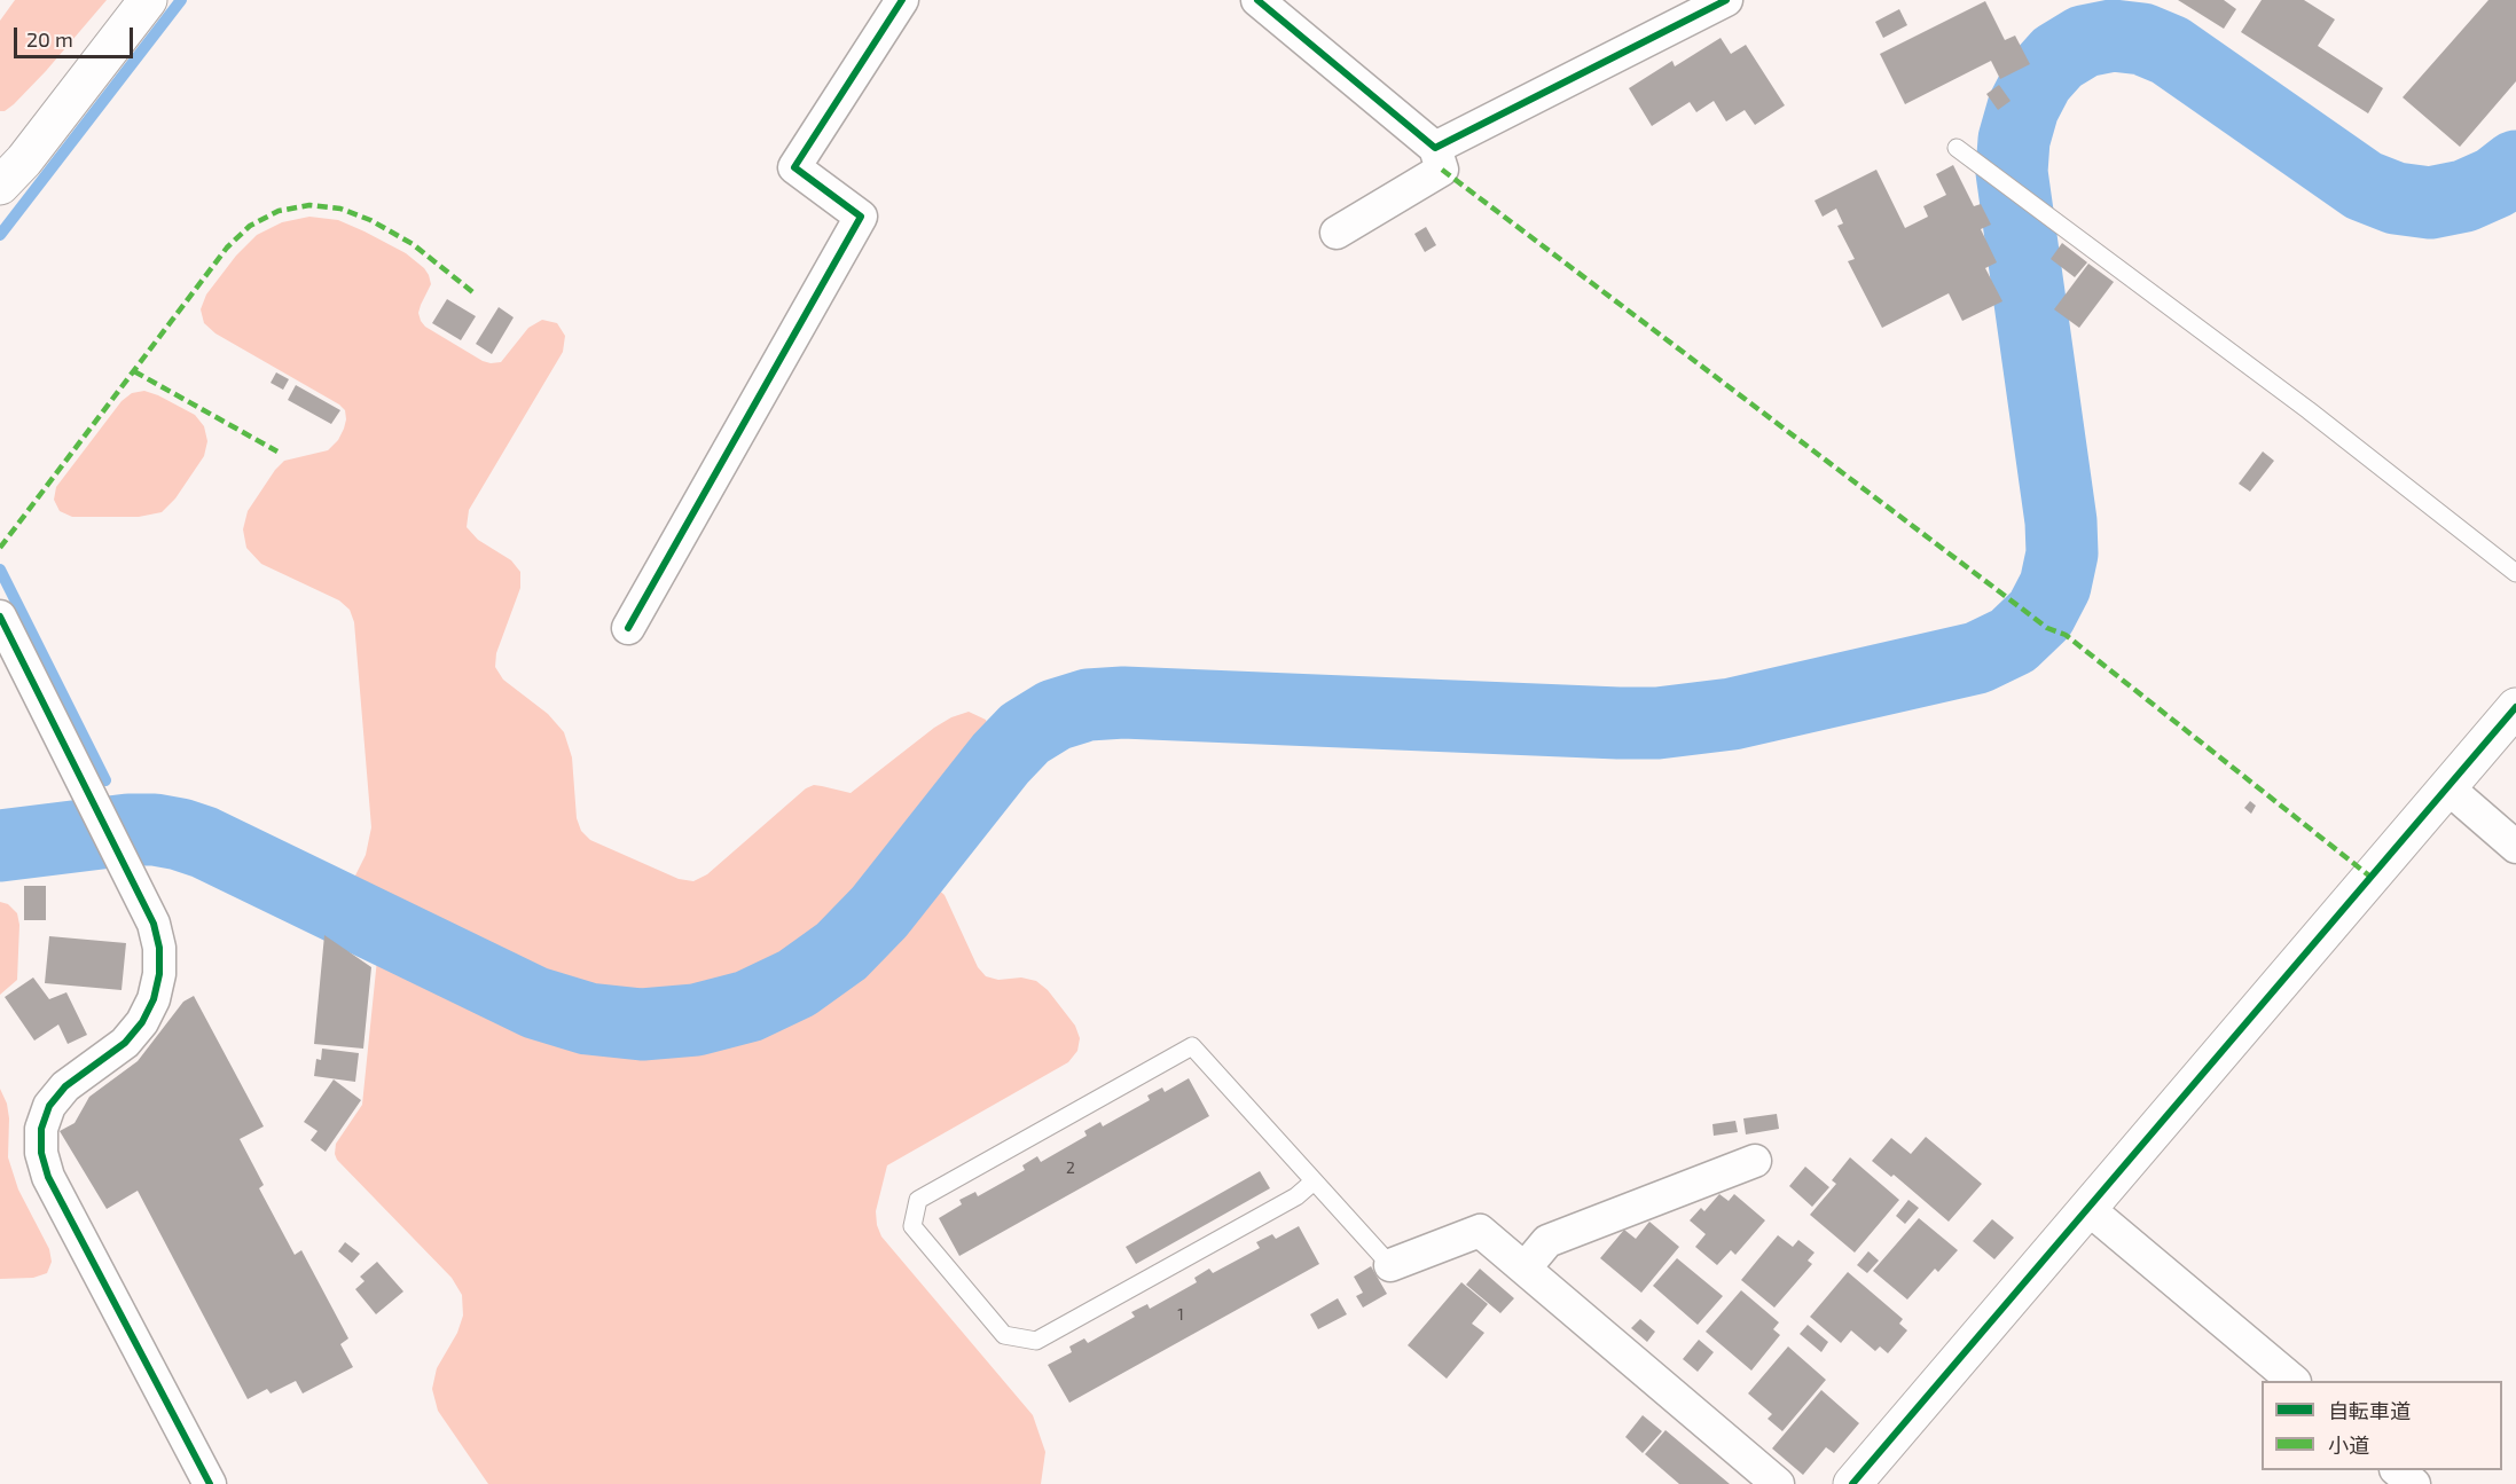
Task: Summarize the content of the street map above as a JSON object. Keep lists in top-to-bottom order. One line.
{"house_numbers":["2","1"],"legend":["自転車道","小道"],"scale_bar":"20 m"}
